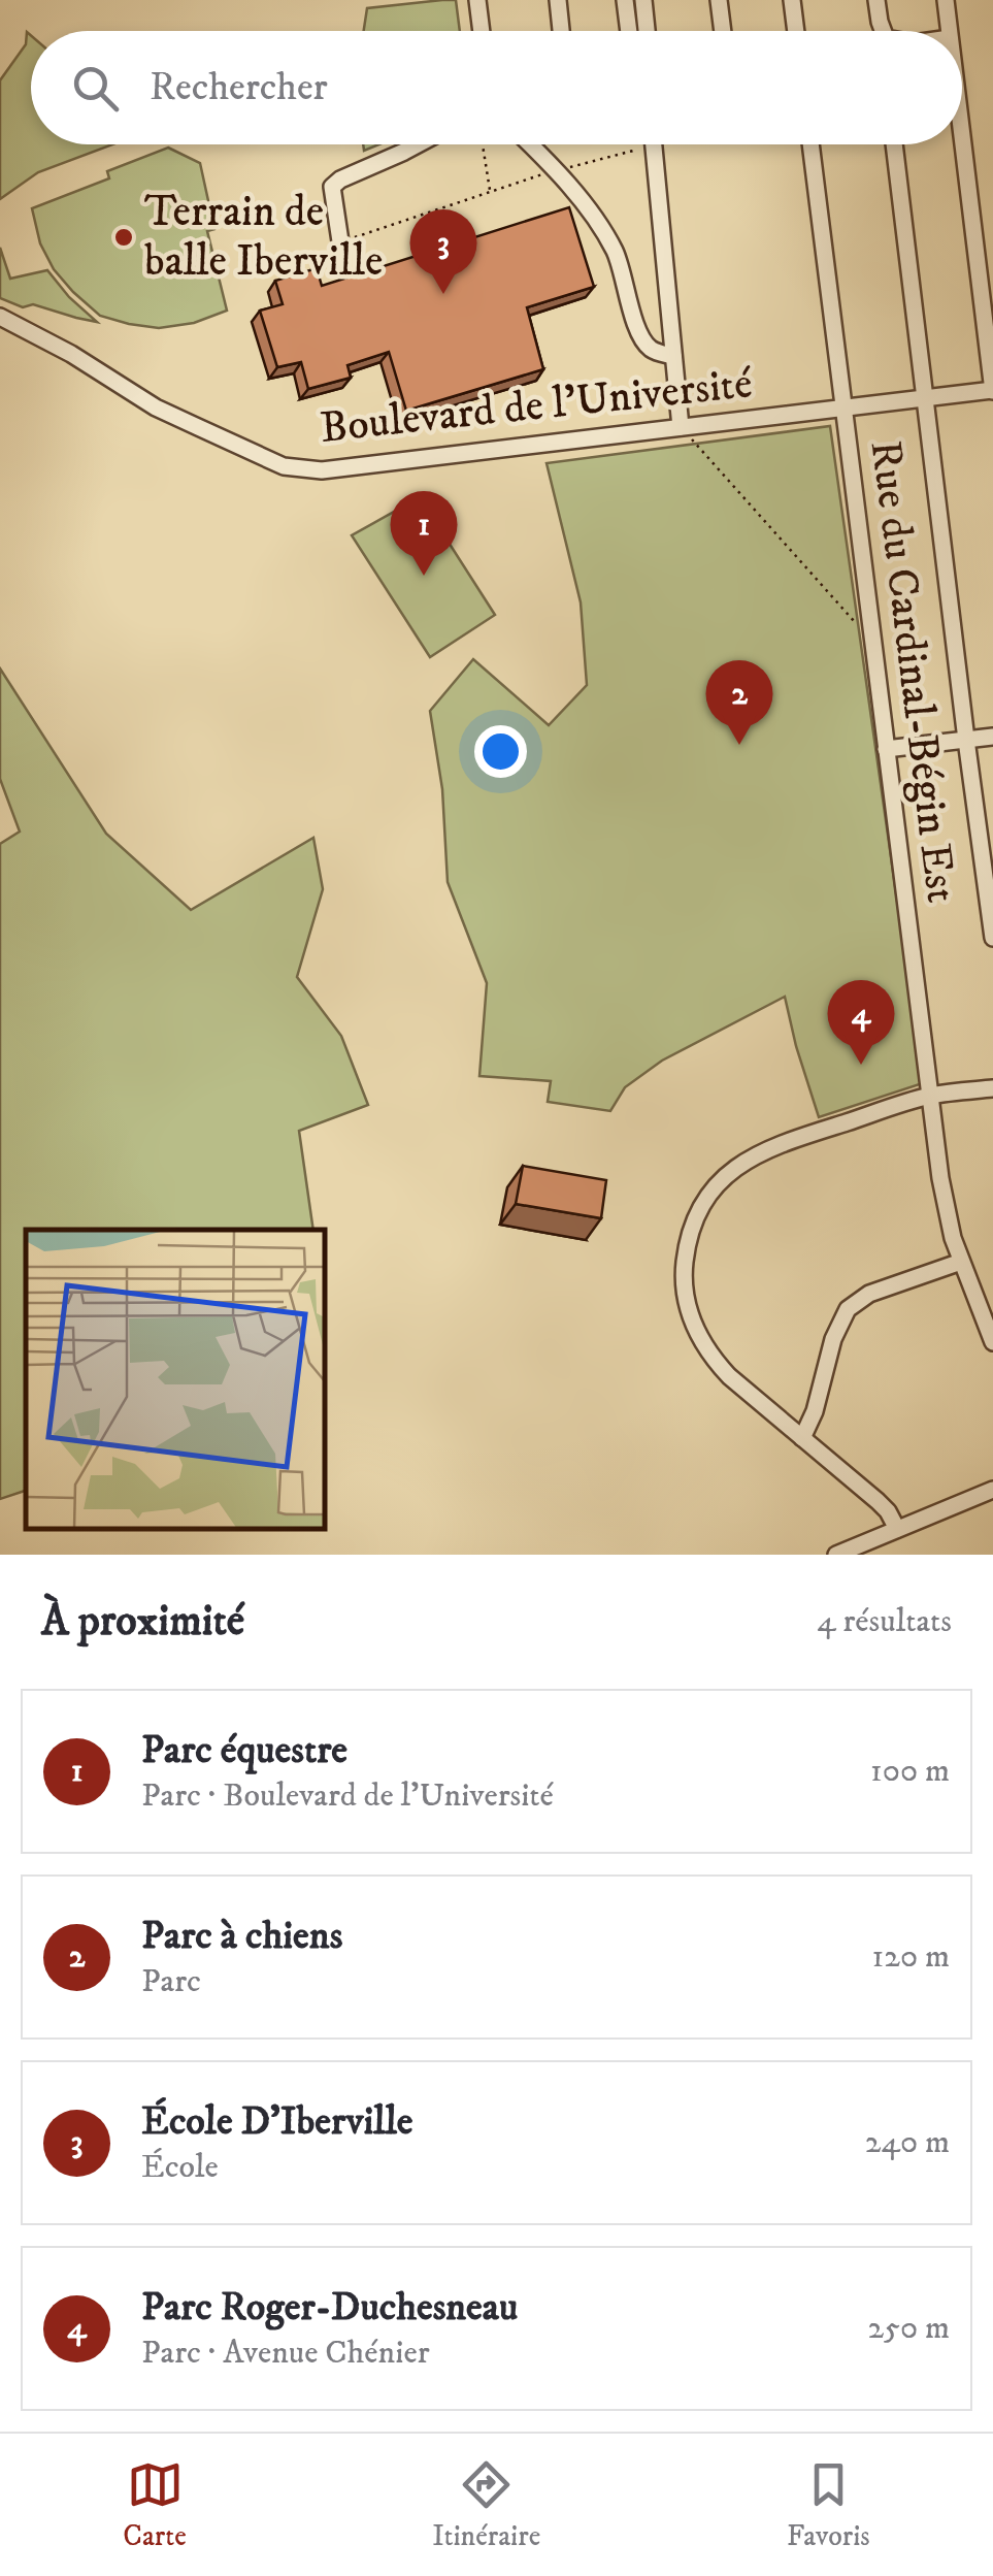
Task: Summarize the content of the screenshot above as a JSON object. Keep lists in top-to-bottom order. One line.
{"streets":{"street":["Boulevard de l'Université","Rue du Cardinal-Bégin Est"]},"crossings":[["Boulevard de l'Université","Rue du Cardinal-Bégin Est"]],"places":["Terrain de balle Iberville"],"page":{"search":"Rechercher","pins":["3","1","2","4"],"heading":["À proximité","4 résultats"],"list":[{"mark":"1","name":"Parc équestre","note":"Parc · Boulevard de l'Université","value":"100 m"},{"mark":"2","name":"Parc à chiens","note":"Parc","value":"120 m"},{"mark":"3","name":"École D'Iberville","note":"École","value":"240 m"},{"mark":"4","name":"Parc Roger-Duchesneau","note":"Parc · Avenue Chénier","value":"250 m"}],"nav":["Carte","Itinéraire","Favoris"]}}
